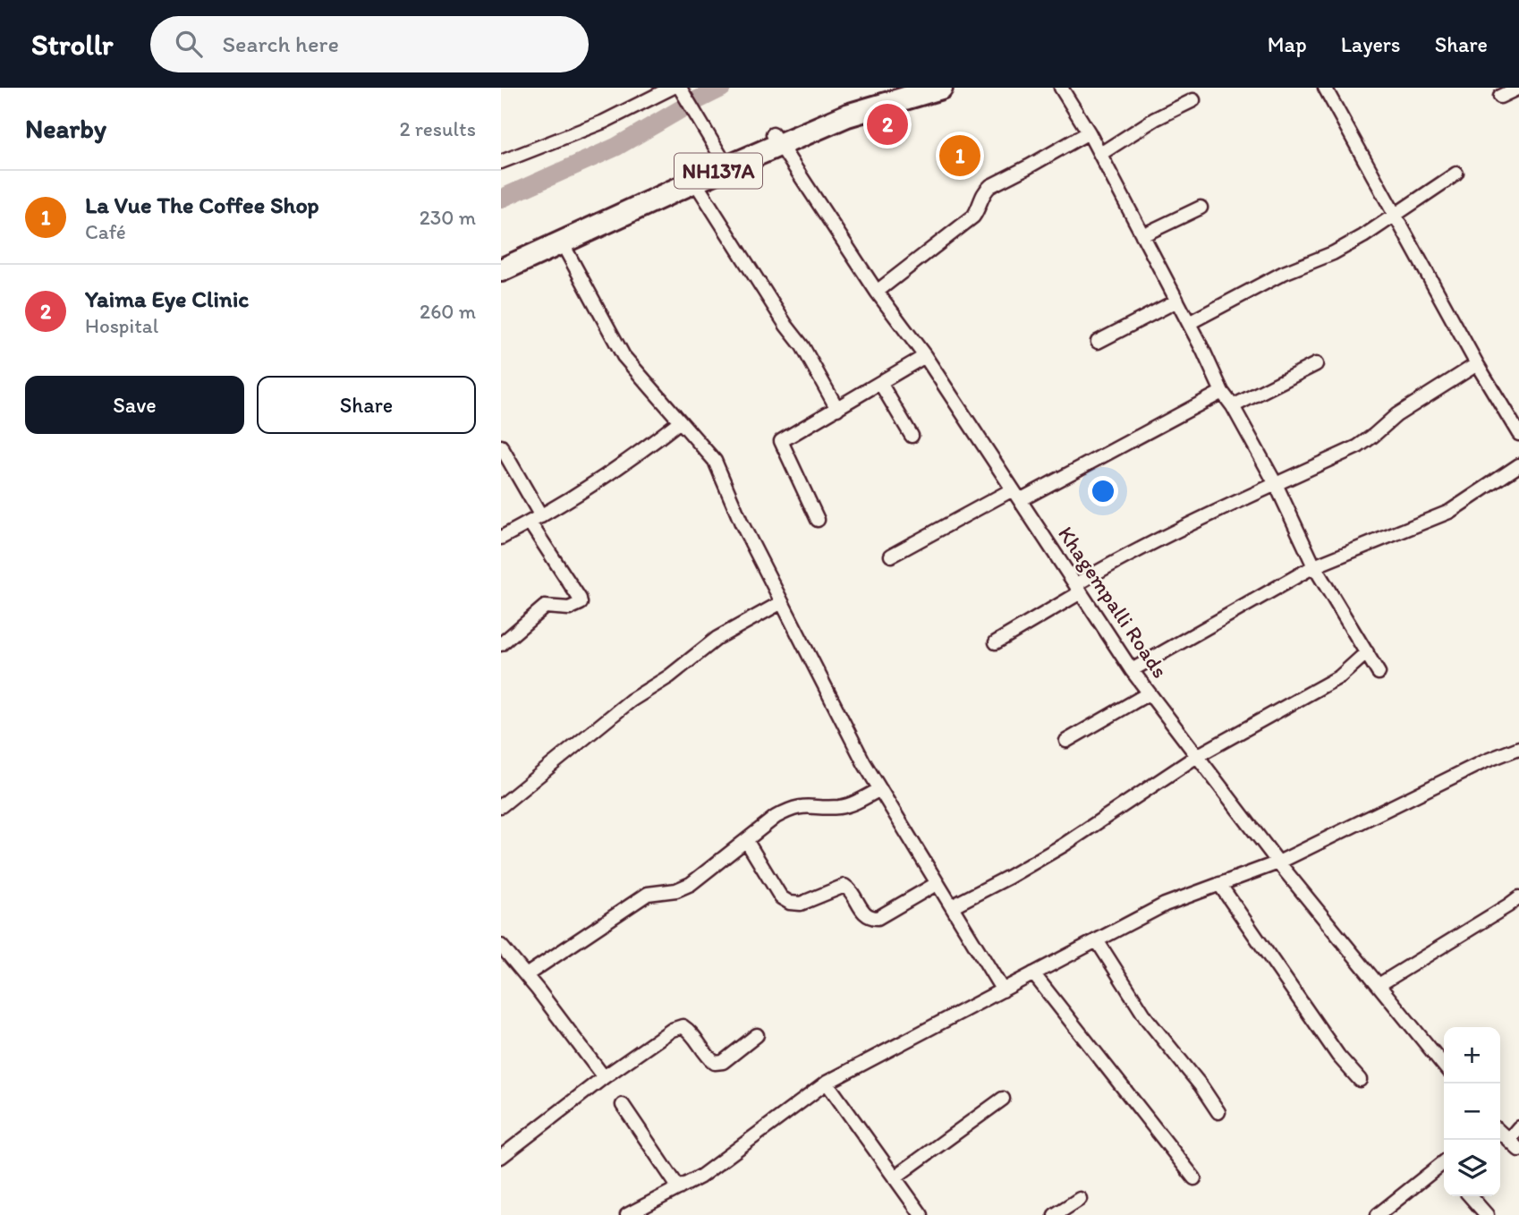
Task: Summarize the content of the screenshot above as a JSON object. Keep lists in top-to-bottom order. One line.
{"streets":{"highway":["NH137A"],"street":["Khagempalli Roads"]},"crossings":[["NH137A","Khagempalli Roads"]],"page":{"header":"Strollr","search":"Search here","nav":["Map","Layers","Share"],"heading":["Nearby","2 results"],"pins":["2","1"],"list":[{"mark":"1","name":"La Vue The Coffee Shop","note":"Café","value":"230 m"},{"mark":"2","name":"Yaima Eye Clinic","note":"Hospital","value":"260 m"}],"buttons":["Save","Share"],"map_buttons":["+","−"]}}
